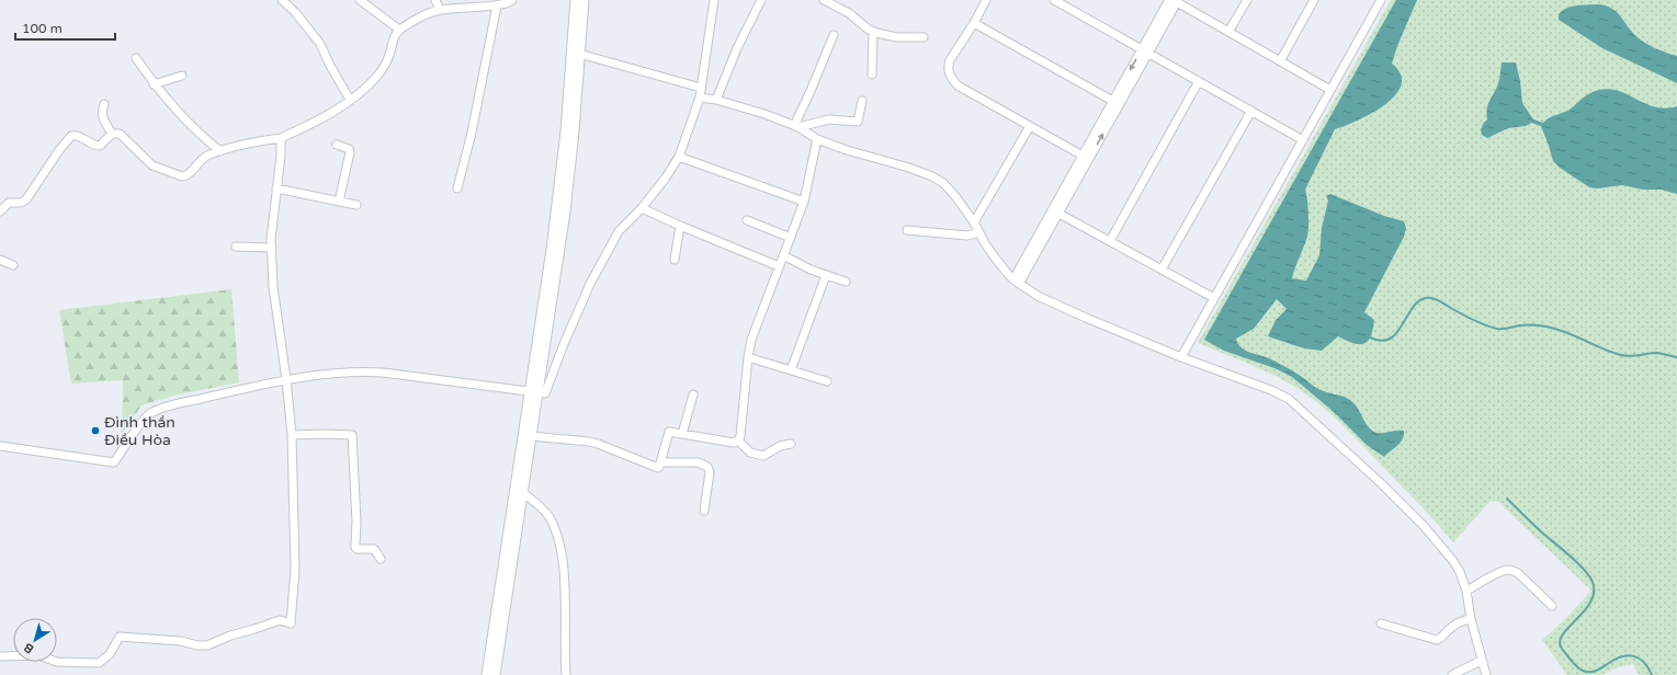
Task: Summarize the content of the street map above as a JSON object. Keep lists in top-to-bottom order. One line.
{"places":["Đình thần Điều Hòa"],"scale_bar":"100 m","north":"bottom left"}
